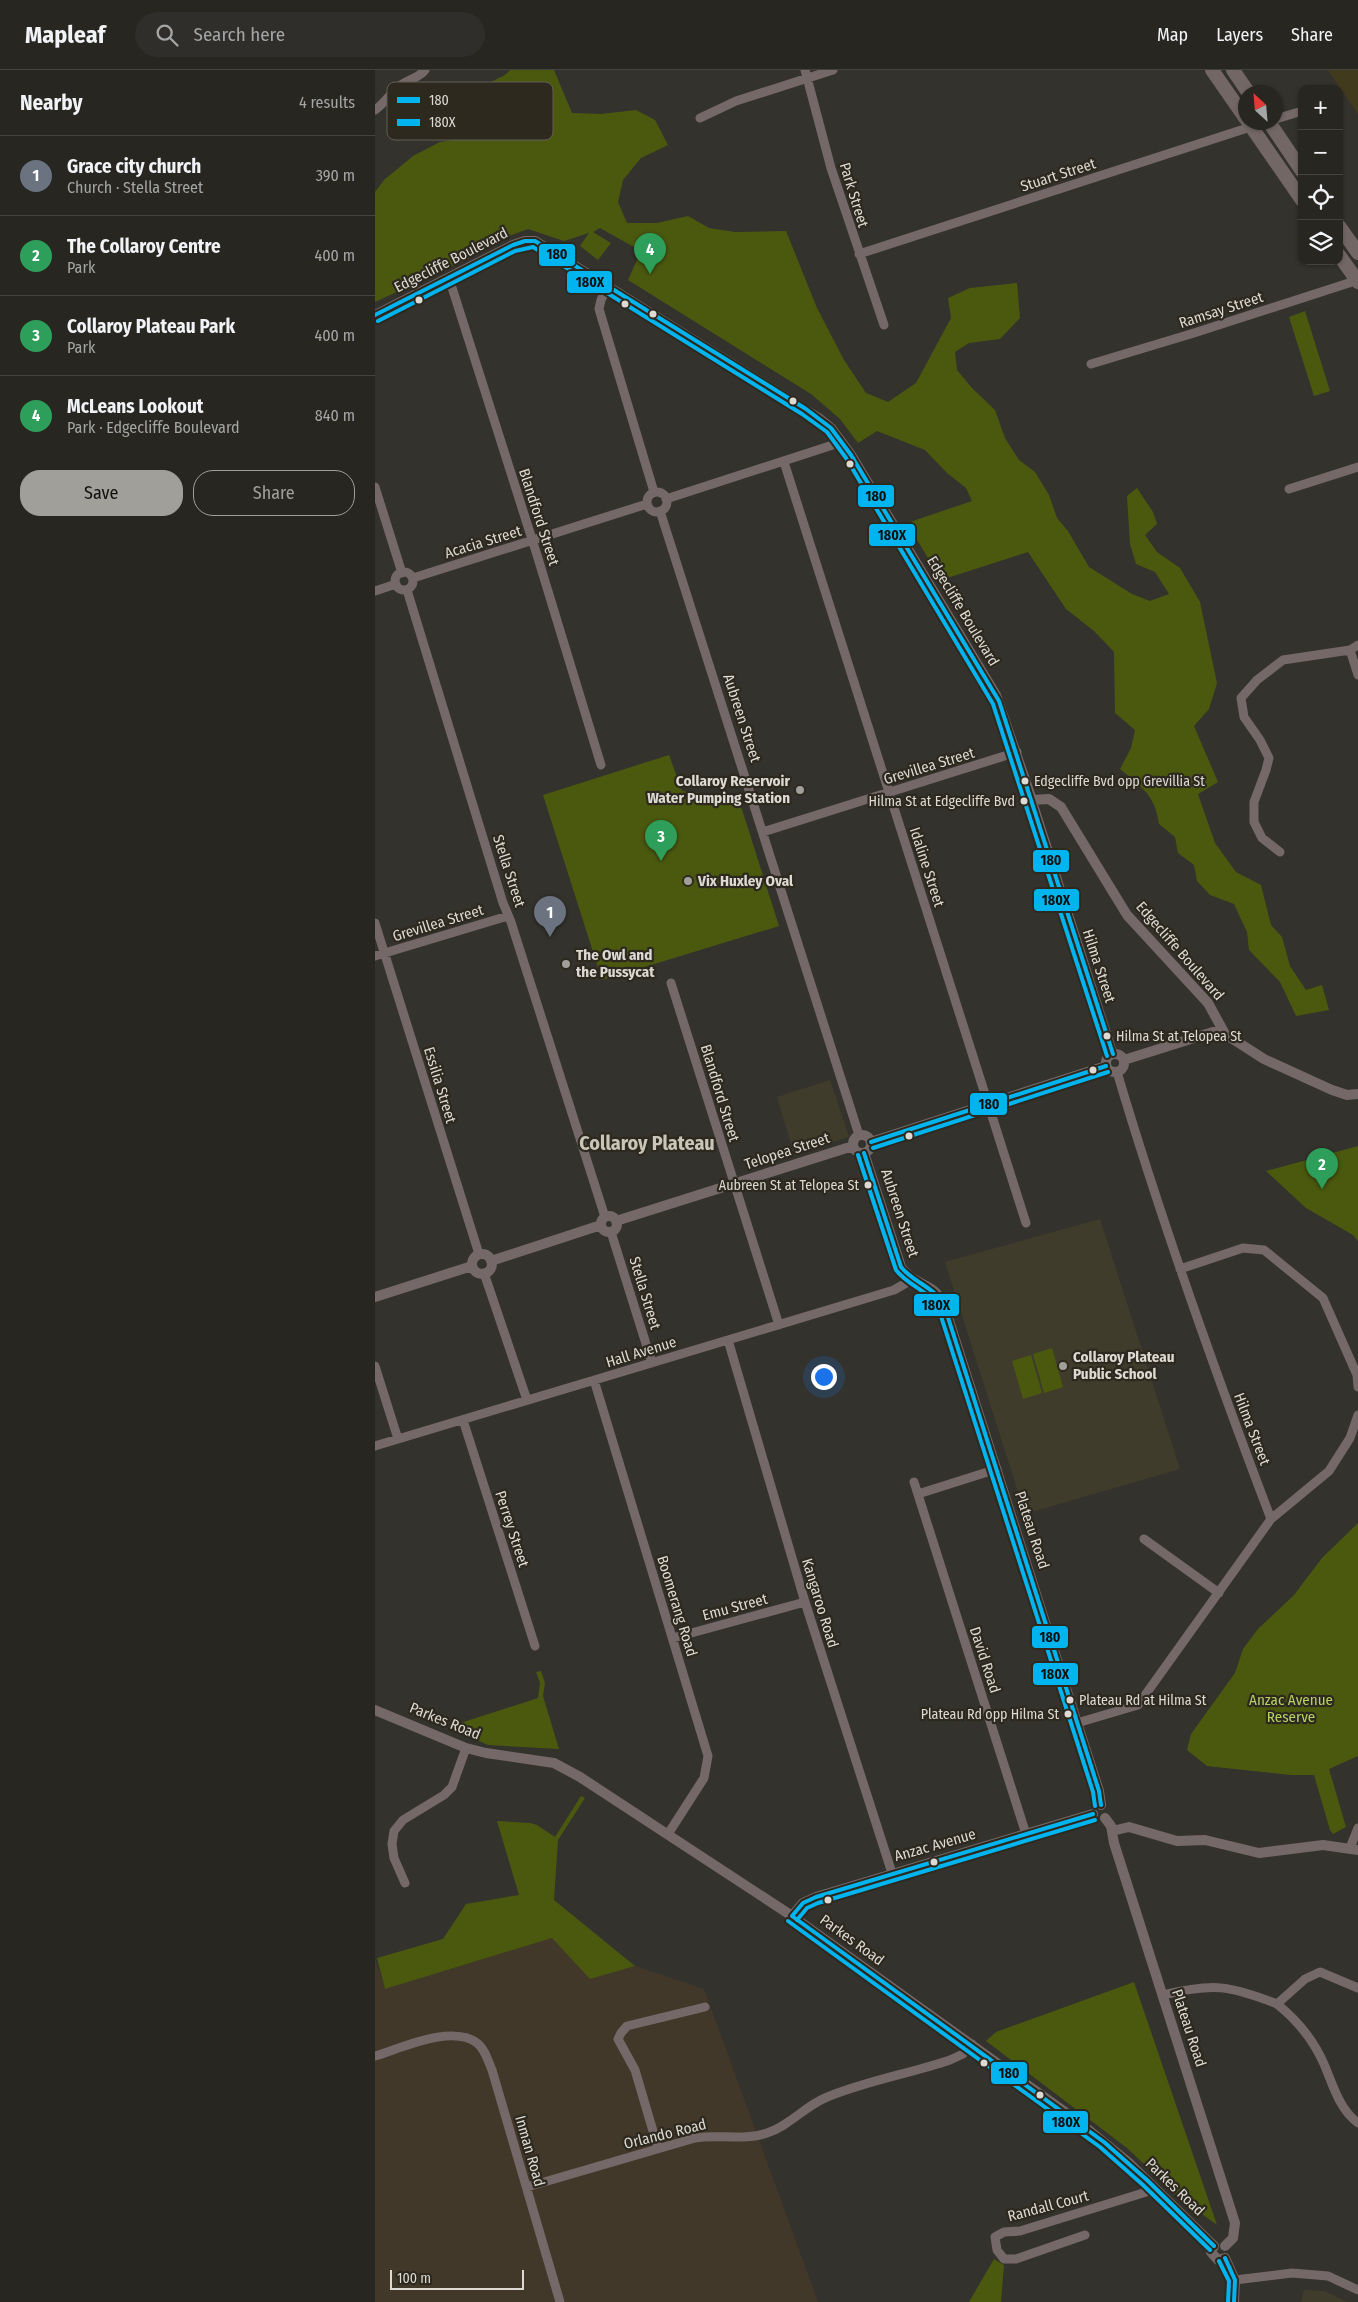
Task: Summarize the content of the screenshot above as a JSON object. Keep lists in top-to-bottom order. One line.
{"streets":{"street":["Stuart Street","Park Street","Edgecliffe Boulevard","Ramsay Street","Blandford Street","Acacia Street","Aubreen Street","Grevillea Street","Idaline Street","Stella Street","Hilma Street","Essilia Street","Telopea Street","Hall Avenue","Perrey Street","Plateau Road","Kangaroo Road","Boomerang Road","Emu Street","David Road","Parkes Road","Anzac Avenue","Orlando Road","Inman Road","Randall Court"]},"crossings":[["Stuart Street","Park Street"],["Edgecliffe Boulevard","Blandford Street"],["Edgecliffe Boulevard","Grevillea Street"],["Edgecliffe Boulevard","Hilma Street"],["Blandford Street","Acacia Street"],["Blandford Street","Telopea Street"],["Blandford Street","Hall Avenue"],["Acacia Street","Aubreen Street"],["Acacia Street","Stella Street"],["Aubreen Street","Grevillea Street"],["Aubreen Street","Telopea Street"],["Aubreen Street","Hall Avenue"],["Aubreen Street","Plateau Road"],["Grevillea Street","Idaline Street"],["Grevillea Street","Stella Street"],["Grevillea Street","Essilia Street"],["Stella Street","Telopea Street"],["Stella Street","Hall Avenue"],["Hall Avenue","Perrey Street"],["Hall Avenue","Plateau Road"],["Hall Avenue","Kangaroo Road"],["Hall Avenue","Boomerang Road"],["Plateau Road","Parkes Road"],["Plateau Road","Anzac Avenue"],["Kangaroo Road","Emu Street"],["Kangaroo Road","Anzac Avenue"],["Boomerang Road","Emu Street"],["Boomerang Road","Parkes Road"],["David Road","Anzac Avenue"],["Parkes Road","Anzac Avenue"],["Parkes Road","Orlando Road"],["Parkes Road","Randall Court"],["Orlando Road","Inman Road"]],"districts":["Collaroy Plateau"],"parks":["Anzac Avenue Reserve"],"places":["Edgecliffe Bvd opp Grevillia St","Collaroy Reservoir Water Pumping Station","Hilma St at Edgecliffe Bvd","Vix Huxley Oval","The Owl and the Pussycat","Hilma St at Telopea St","Aubreen St at Telopea St","Collaroy Plateau Public School","Plateau Rd at Hilma St","Plateau Rd opp Hilma St"],"lines":["transit line 180","transit line 180X"],"legend":["180","180X"],"scale_bar":"100 m","north":"top left","page":{"header":"Mapleaf","search":"Search here","nav":["Map","Layers","Share"],"heading":["Nearby","4 results"],"map_buttons":["+","−"],"list":[{"mark":"1","name":"Grace city church","note":"Church · Stella Street","value":"390 m"},{"mark":"2","name":"The Collaroy Centre","note":"Park","value":"400 m"},{"mark":"3","name":"Collaroy Plateau Park","note":"Park","value":"400 m"},{"mark":"4","name":"McLeans Lookout","note":"Park · Edgecliffe Boulevard","value":"840 m"}],"pins":["4","3","1","2"],"buttons":["Save","Share"],"scale":"100 m"}}
